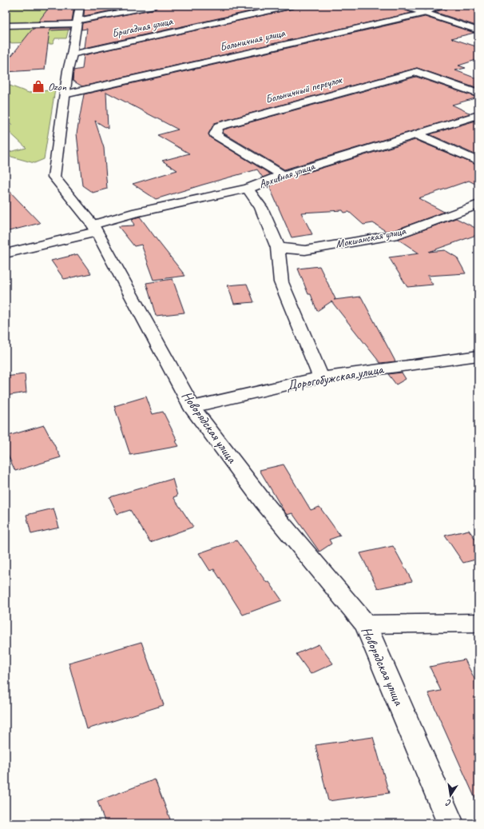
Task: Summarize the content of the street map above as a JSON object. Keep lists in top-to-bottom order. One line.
{"streets":{"street":["Бригадная улица","Больничная улица","Больничный переулок","Архивная улица","Мокшанская улица","Дорогобужская улица","Новорядская улица"]},"crossings":[["Бригадная улица","Новорядская улица"],["Больничная улица","Новорядская улица"],["Больничный переулок","Архивная улица"],["Архивная улица","Новорядская улица"],["Дорогобужская улица","Новорядская улица"]],"places":{"shop":["Ozon"]},"north":"bottom"}
